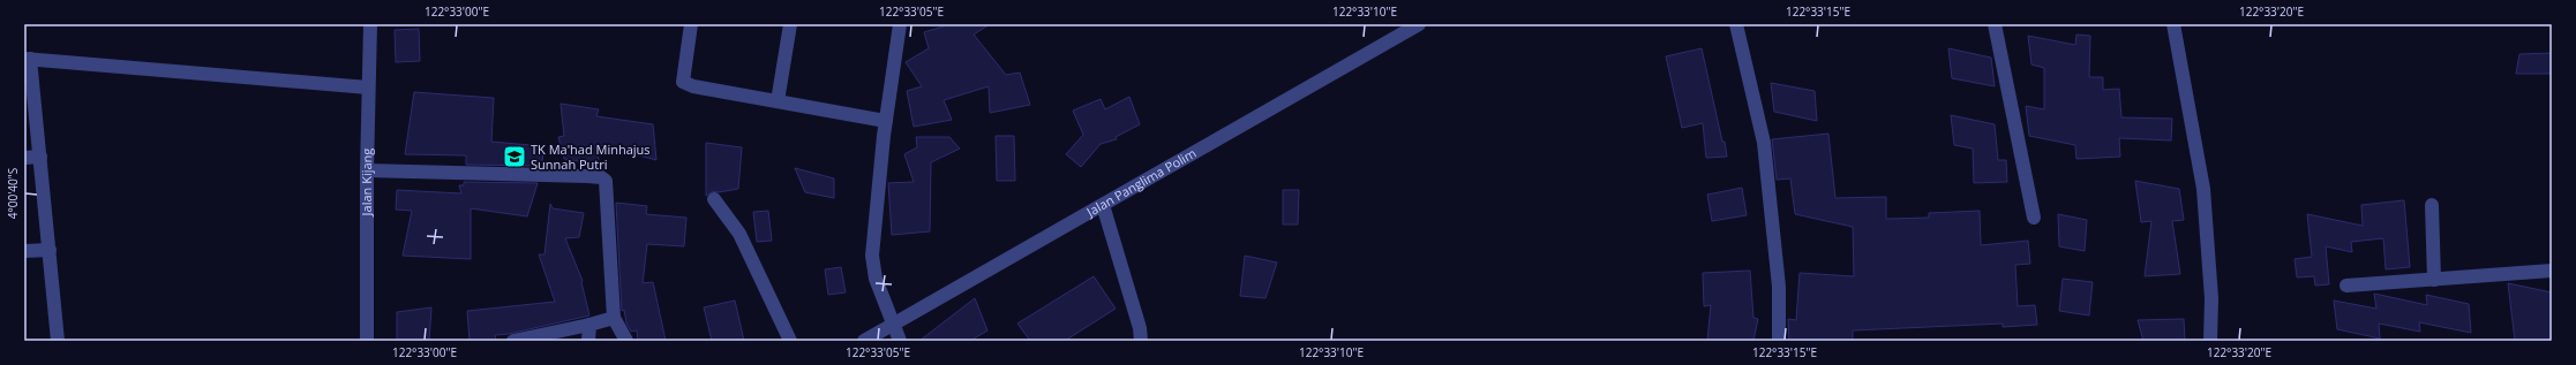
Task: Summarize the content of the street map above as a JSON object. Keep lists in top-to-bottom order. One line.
{"streets":{"street":["Jalan Kijang","Jalan Panglima Polim"]},"places":{"school or university":["TK Ma'had Minhajus Sunnah Putri"]},"coordinates":["122°33'00\"E","122°33'05\"E","122°33'10\"E","122°33'15\"E","122°33'20\"E","4°00'40\"S"]}
